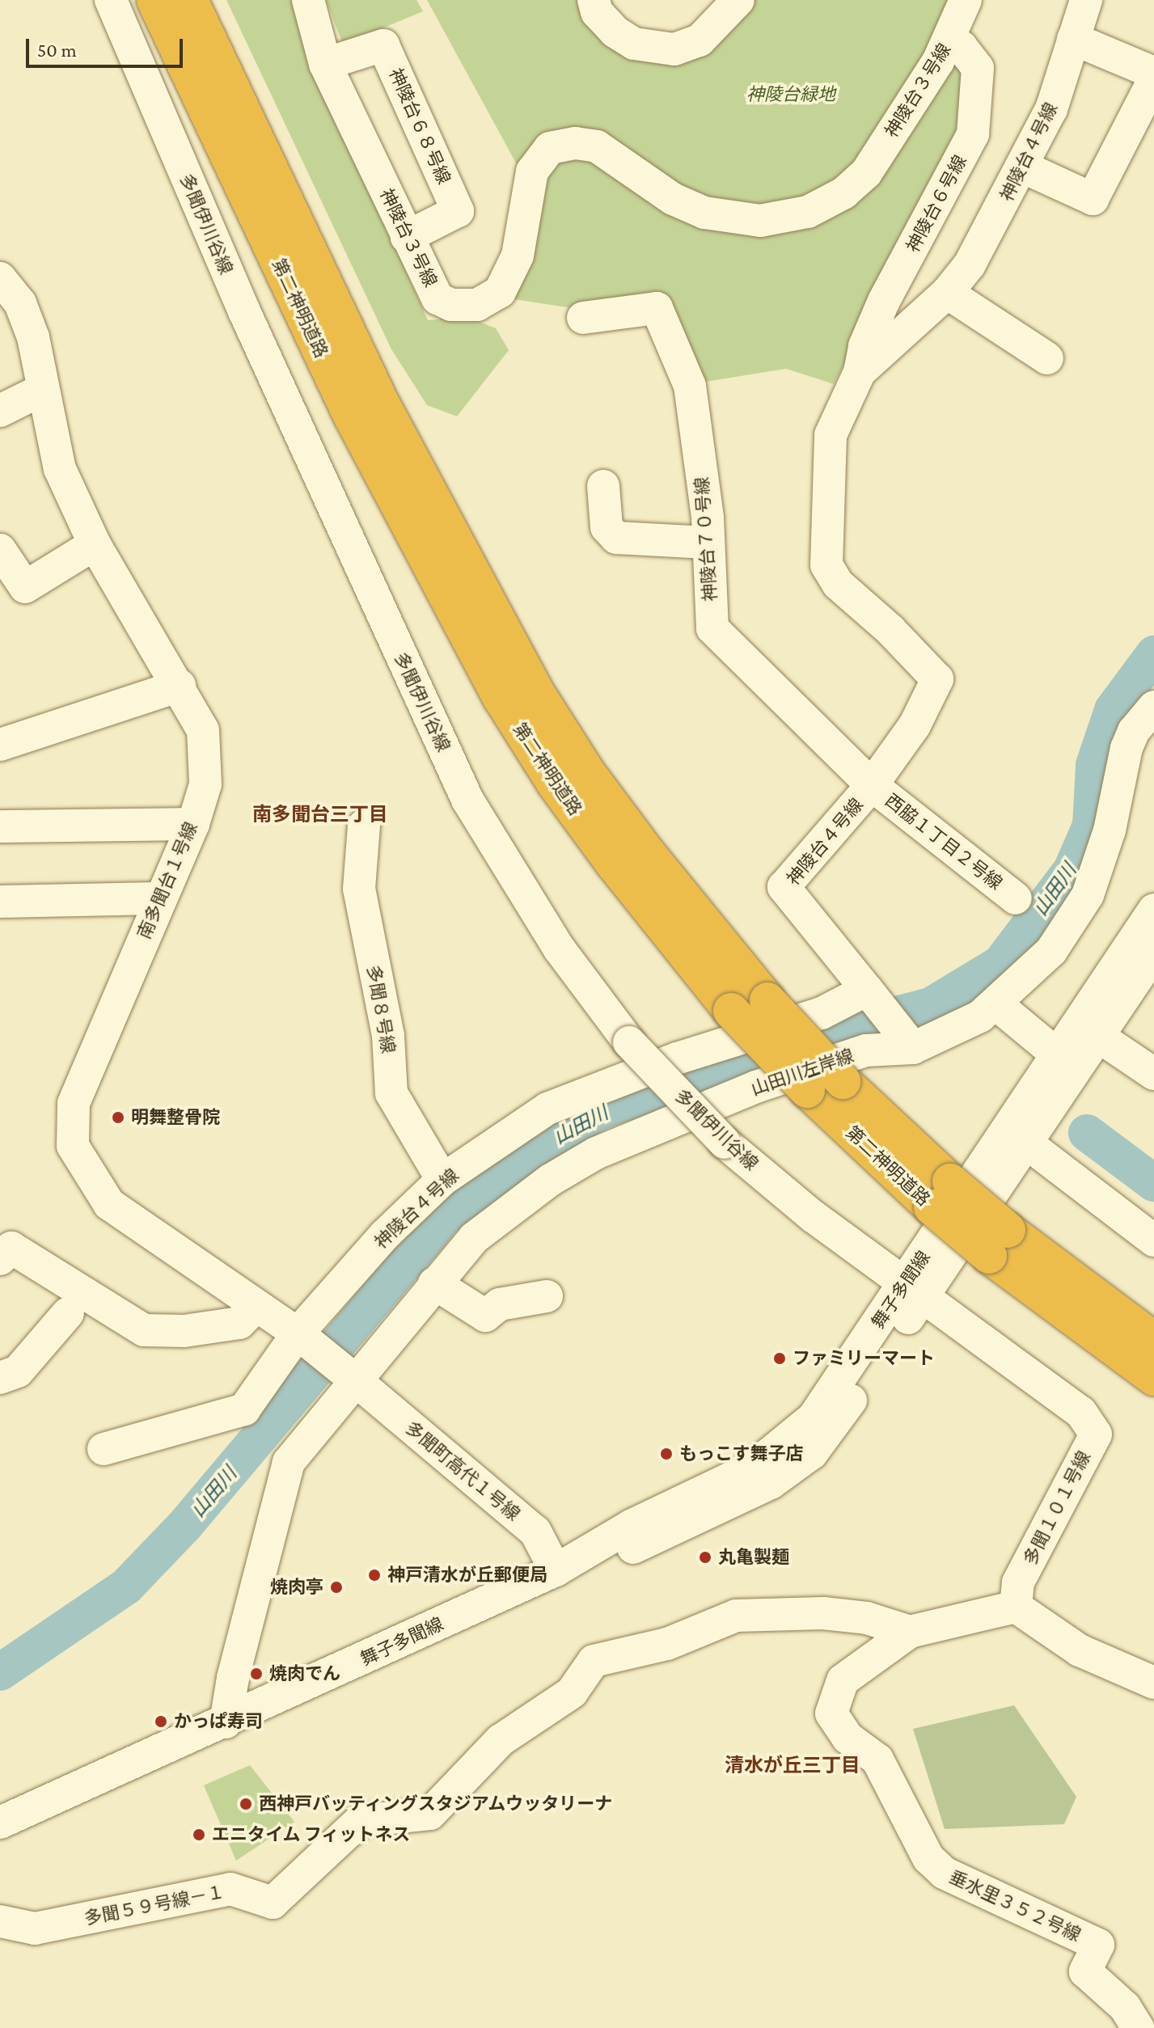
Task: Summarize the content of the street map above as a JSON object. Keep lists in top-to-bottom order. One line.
{"streets":{"highway":["第二神明道路"],"street":["神陵台３号線","神陵台６８号線","神陵台４号線","神陵台６号線","多聞伊川谷線","神陵台７０号線","西脇１丁目２号線","南多聞台１号線","多聞８号線","山田川左岸線","舞子多聞線","多聞町高代１号線","多聞１０１号線","多聞５９号線－１","垂水里３５２号線"]},"crossings":[["神陵台３号線","神陵台６８号線"],["神陵台３号線","神陵台６号線"],["神陵台４号線","神陵台６号線"],["神陵台４号線","神陵台７０号線"],["神陵台４号線","西脇１丁目２号線"],["神陵台４号線","南多聞台１号線"],["神陵台４号線","多聞８号線"],["多聞伊川谷線","舞子多聞線"],["多聞伊川谷線","多聞１０１号線"],["神陵台７０号線","西脇１丁目２号線"],["南多聞台１号線","山田川左岸線"],["南多聞台１号線","多聞町高代１号線"],["山田川左岸線","舞子多聞線"],["山田川左岸線","多聞町高代１号線"],["舞子多聞線","多聞町高代１号線"],["舞子多聞線","多聞１０１号線"],["多聞５９号線－１","垂水里３５２号線"]],"districts":["南多聞台三丁目","清水が丘三丁目"],"water":["山田川"],"parks":["神陵台緑地"],"places":["明舞整骨院","ファミリーマート","もっこす舞子店","丸亀製麺","神戸清水が丘郵便局","焼肉亭","焼肉でん","かっぱ寿司","西神戸バッティングスタジアムウッタリーナ","エニタイム フィットネス"],"scale_bar":"50 m"}
